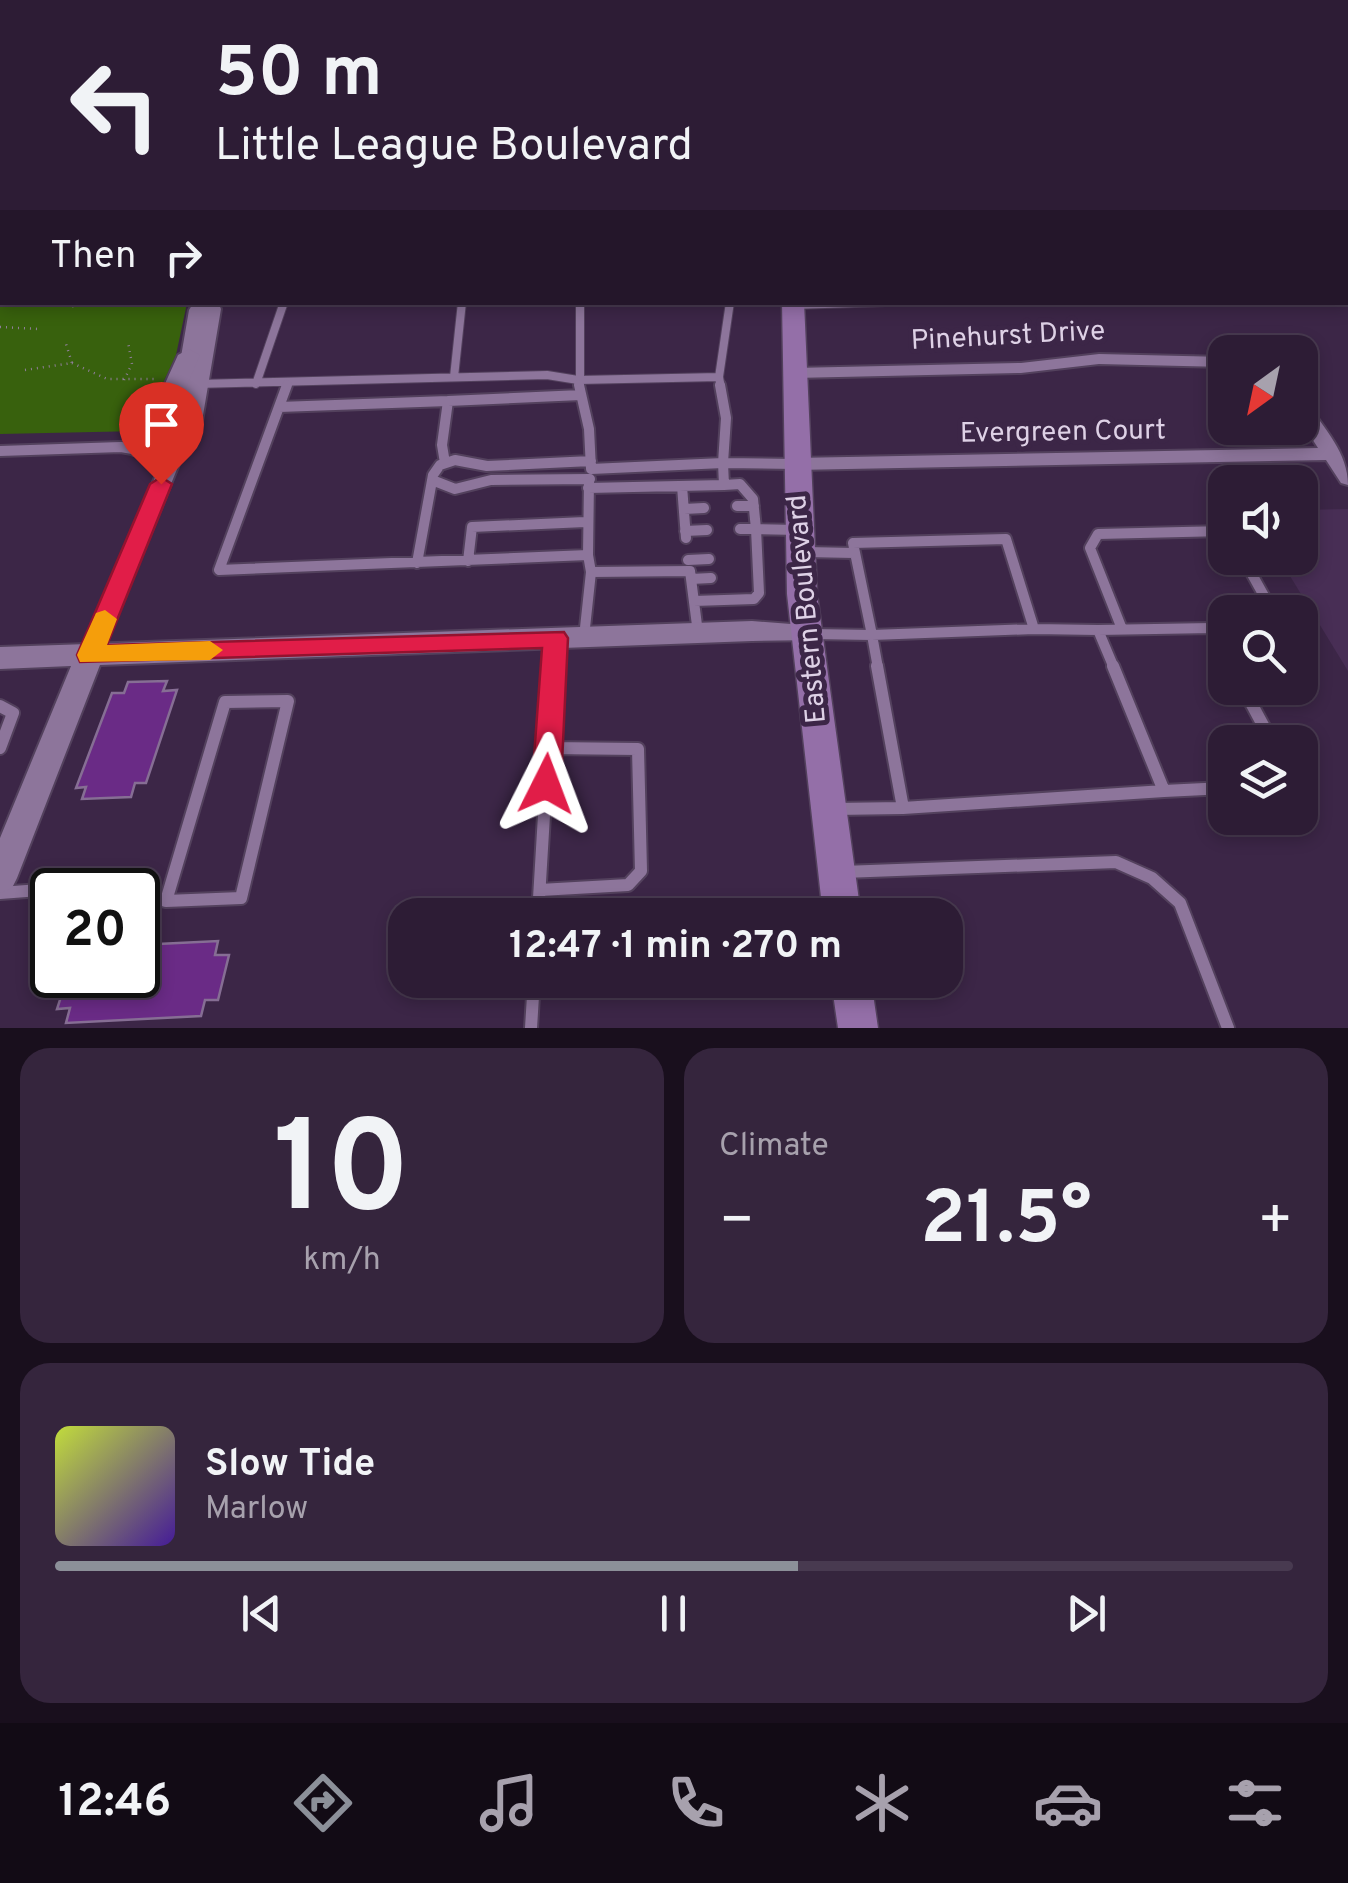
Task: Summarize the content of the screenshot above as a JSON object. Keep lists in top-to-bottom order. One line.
{"streets":{"main road":["Eastern Boulevard"],"street":["Pinehurst Drive","Evergreen Court"]},"crossings":[["Pinehurst Drive","Eastern Boulevard"],["Evergreen Court","Eastern Boulevard"]],"north":"bottom left","page":{"turn":["50 m","Little League Boulevard"],"then":"Then","limit":"20","trip":"12:47 · 1 min · 270 m","tile":[["10","km/h"],"Climate"],"heat":["−","21.5°","+"],"song":["Slow Tide","Marlow"],"tabs":"12:46"}}
